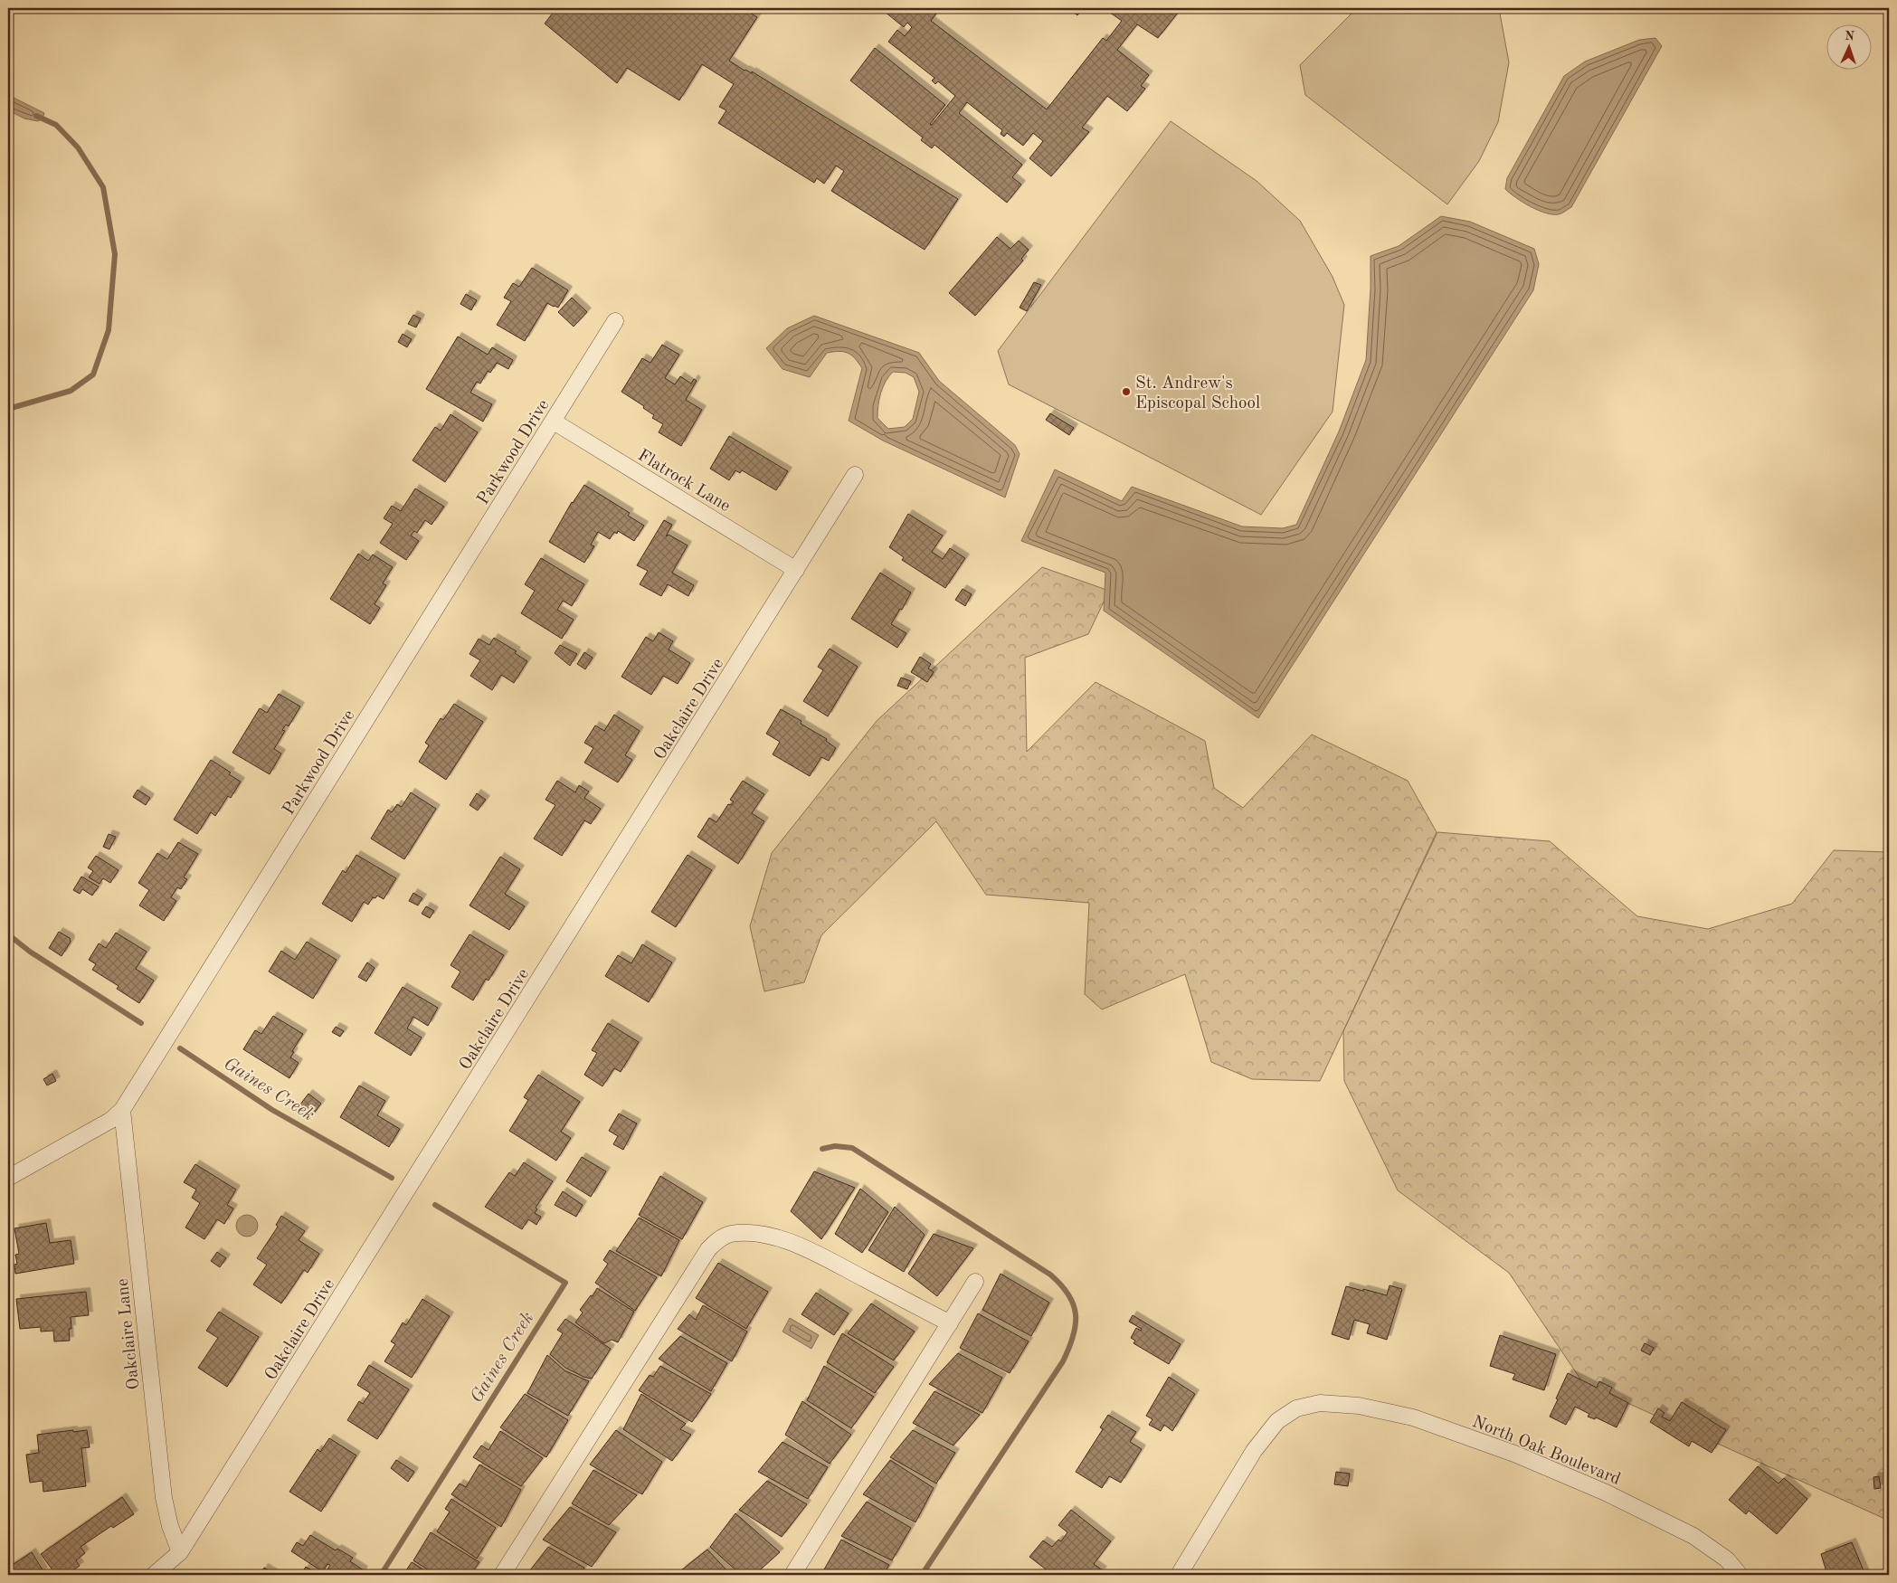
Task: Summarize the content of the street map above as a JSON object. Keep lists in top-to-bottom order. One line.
{"streets":{"street":["Parkwood Drive","Flatrock Lane","Oakclaire Drive","Oakclaire Lane","North Oak Boulevard"]},"crossings":[["Parkwood Drive","Flatrock Lane"],["Parkwood Drive","Oakclaire Lane"],["Flatrock Lane","Oakclaire Drive"],["Oakclaire Drive","Oakclaire Lane"]],"water":["Gaines Creek"],"places":["St. Andrew's Episcopal School"],"north":"top"}
